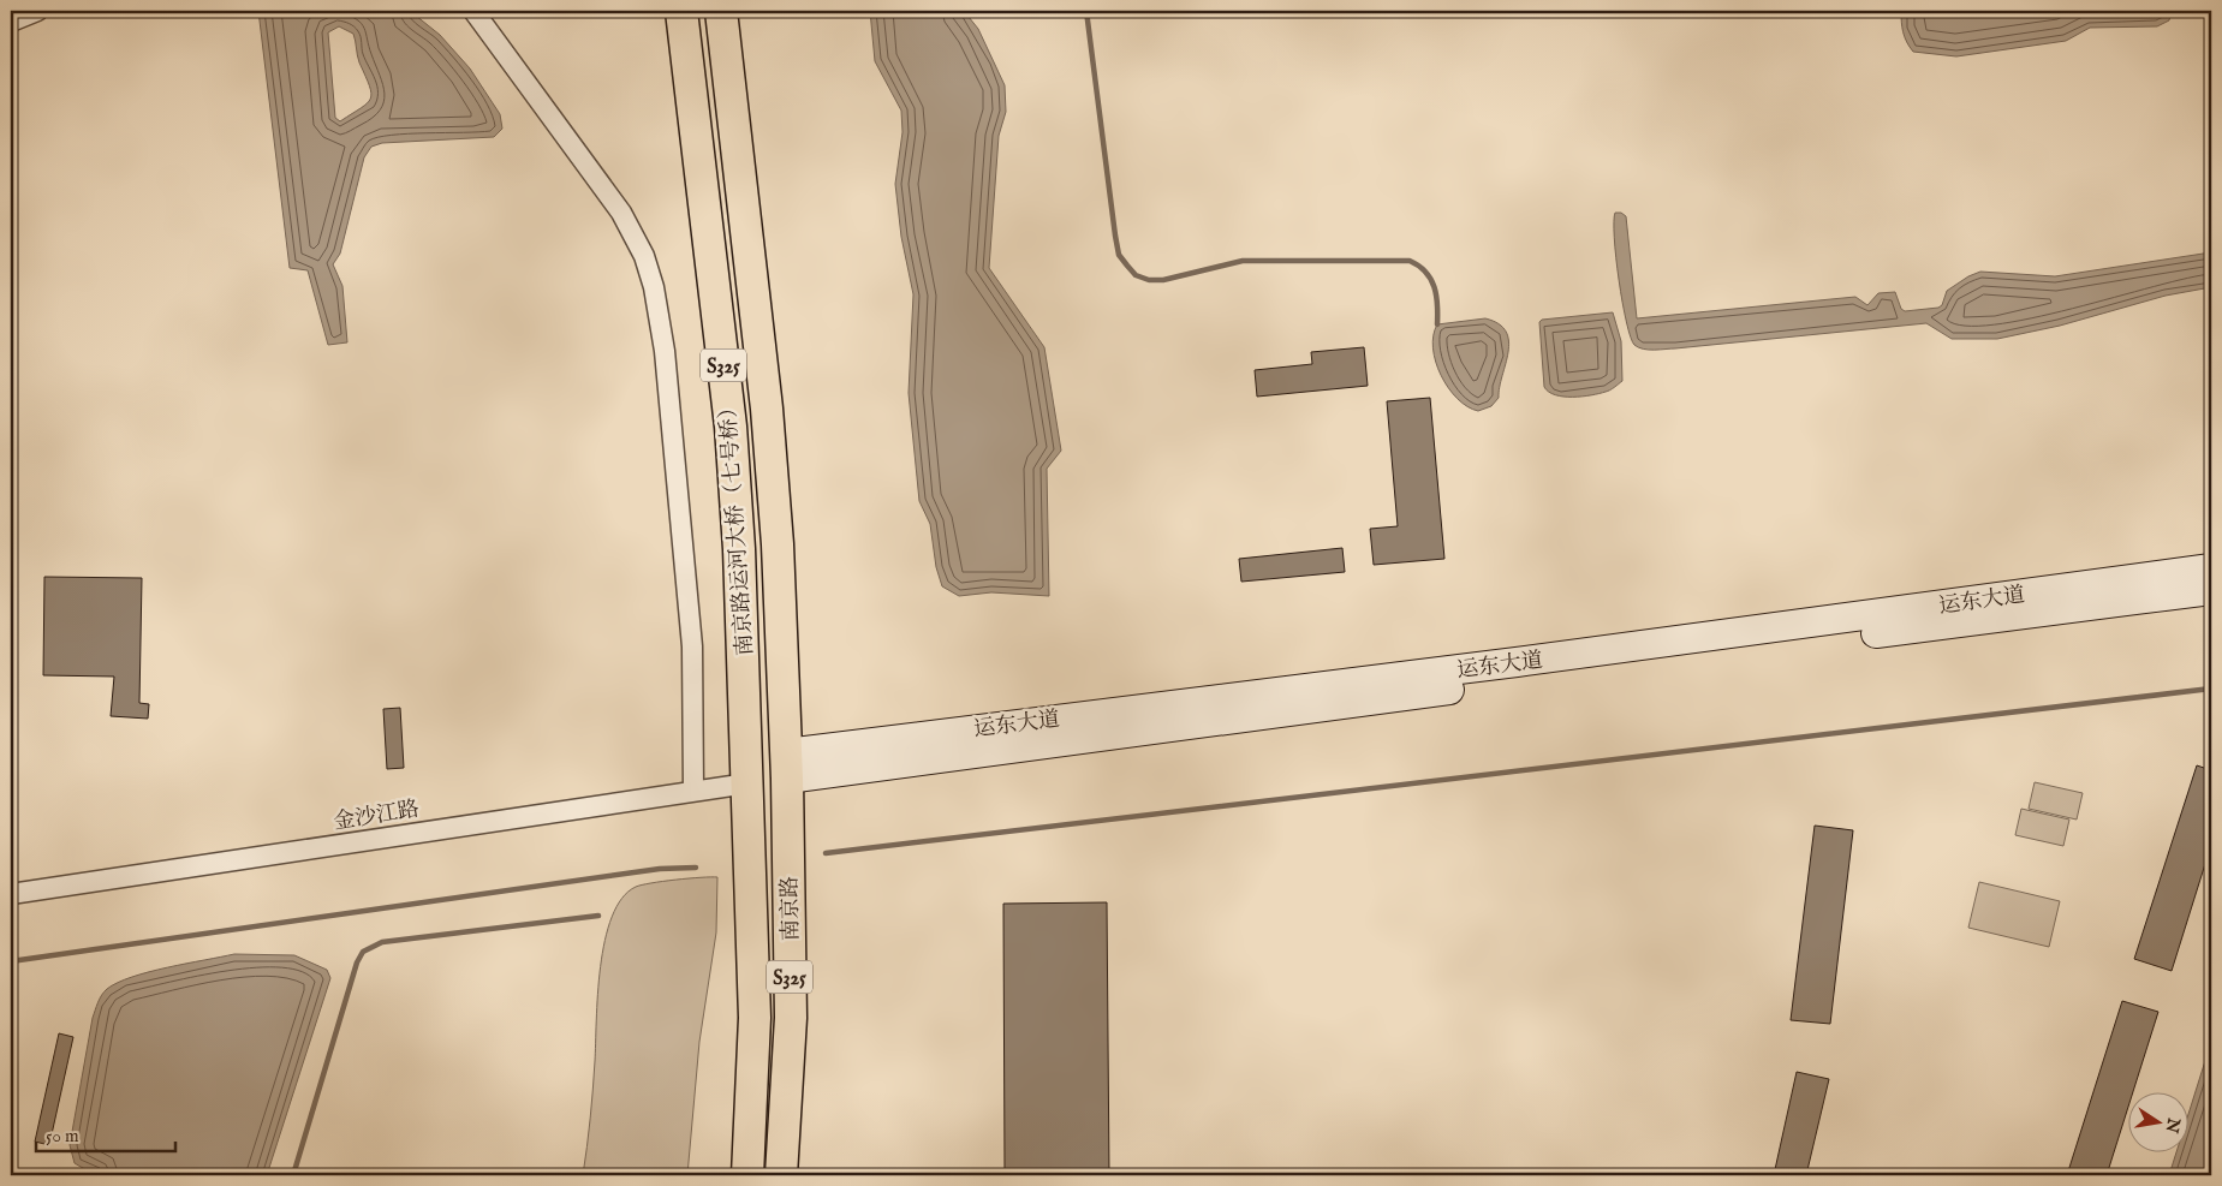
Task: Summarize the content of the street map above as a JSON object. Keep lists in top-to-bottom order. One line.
{"streets":{"main road":["S325","南京路运河大桥（七号桥）","运东大道","南京路"],"street":["金沙江路"]},"crossings":[["南京路运河大桥（七号桥）","南京路"],["运东大道","南京路"],["金沙江路","南京路"]],"scale_bar":"50 m","north":"right"}
